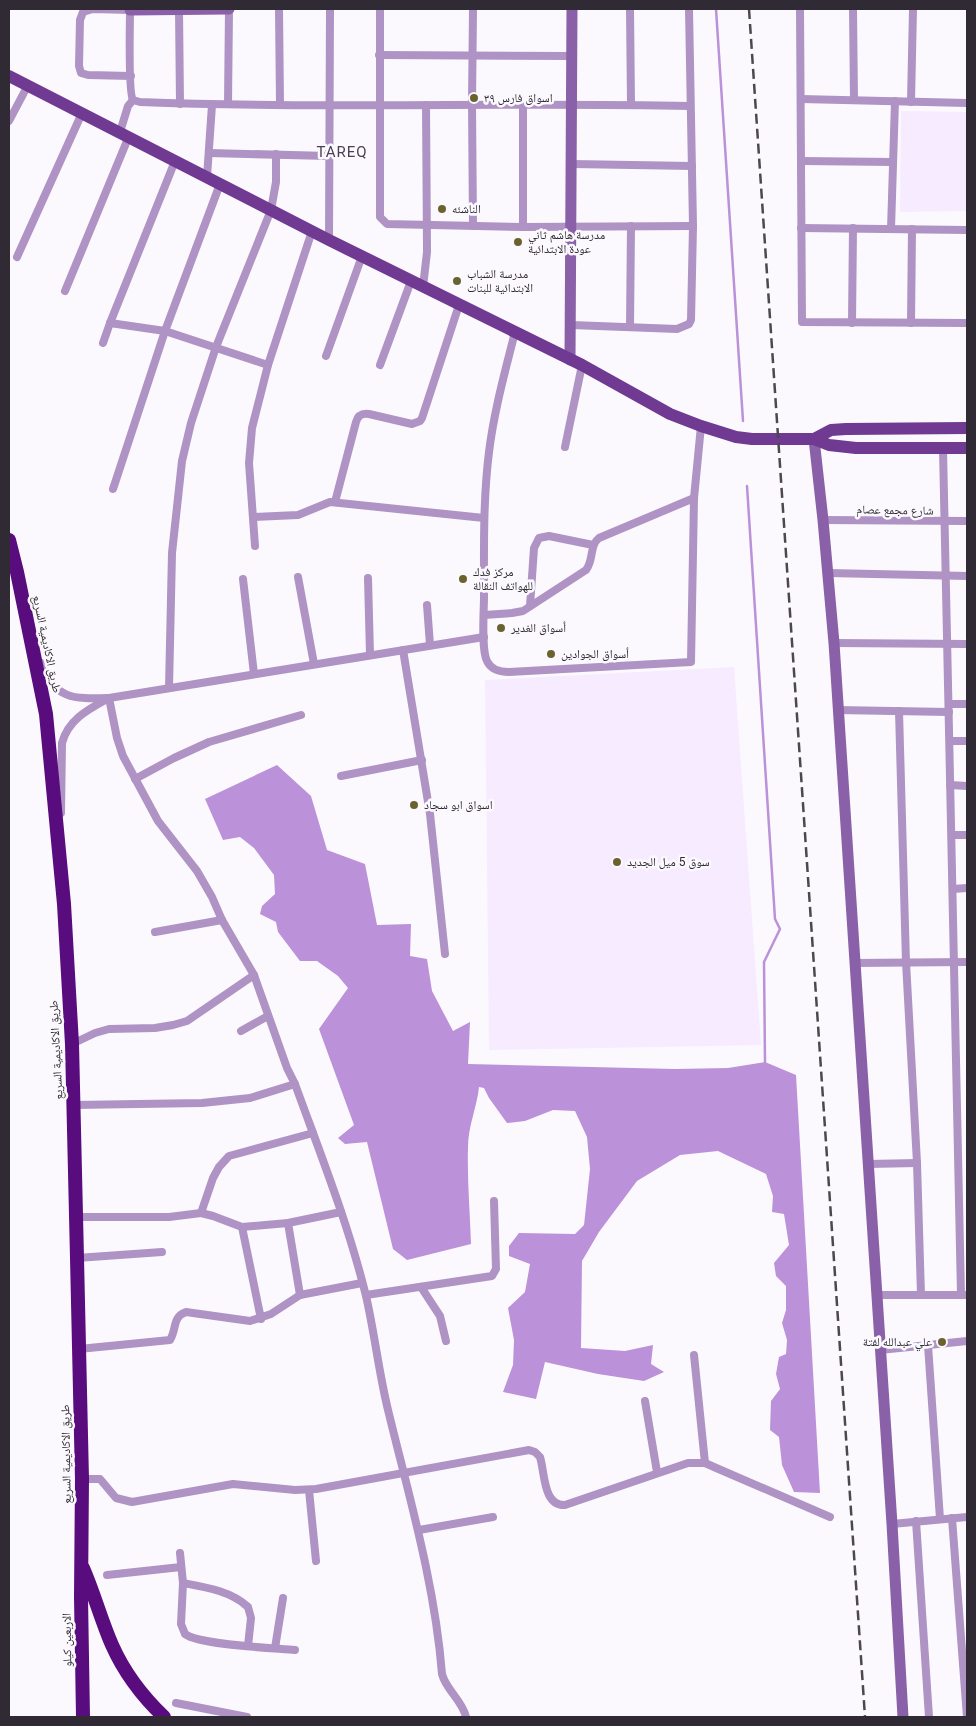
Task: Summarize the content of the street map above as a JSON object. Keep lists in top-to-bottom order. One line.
{"streets":{"highway":["طريق الاكاديمية السريع","الاربعين كيلو"],"street":["شارع مجمع عصام"]},"crossings":[["طريق الاكاديمية السريع","الاربعين كيلو"]],"districts":["TAREQ"],"places":["اسواق فارس ٣٩","الناشئه","مدرسة هاشم ثاني عودة الابتدائية","مدرسة الشباب الابتدائية للبنات","مركز فدك للهواتف النقالة","أسواق الغدير","أسواق الجوادين","اسواق ابو سجاد","سوق 5 ميل الجديد","علي عبدالله لفتة"]}
